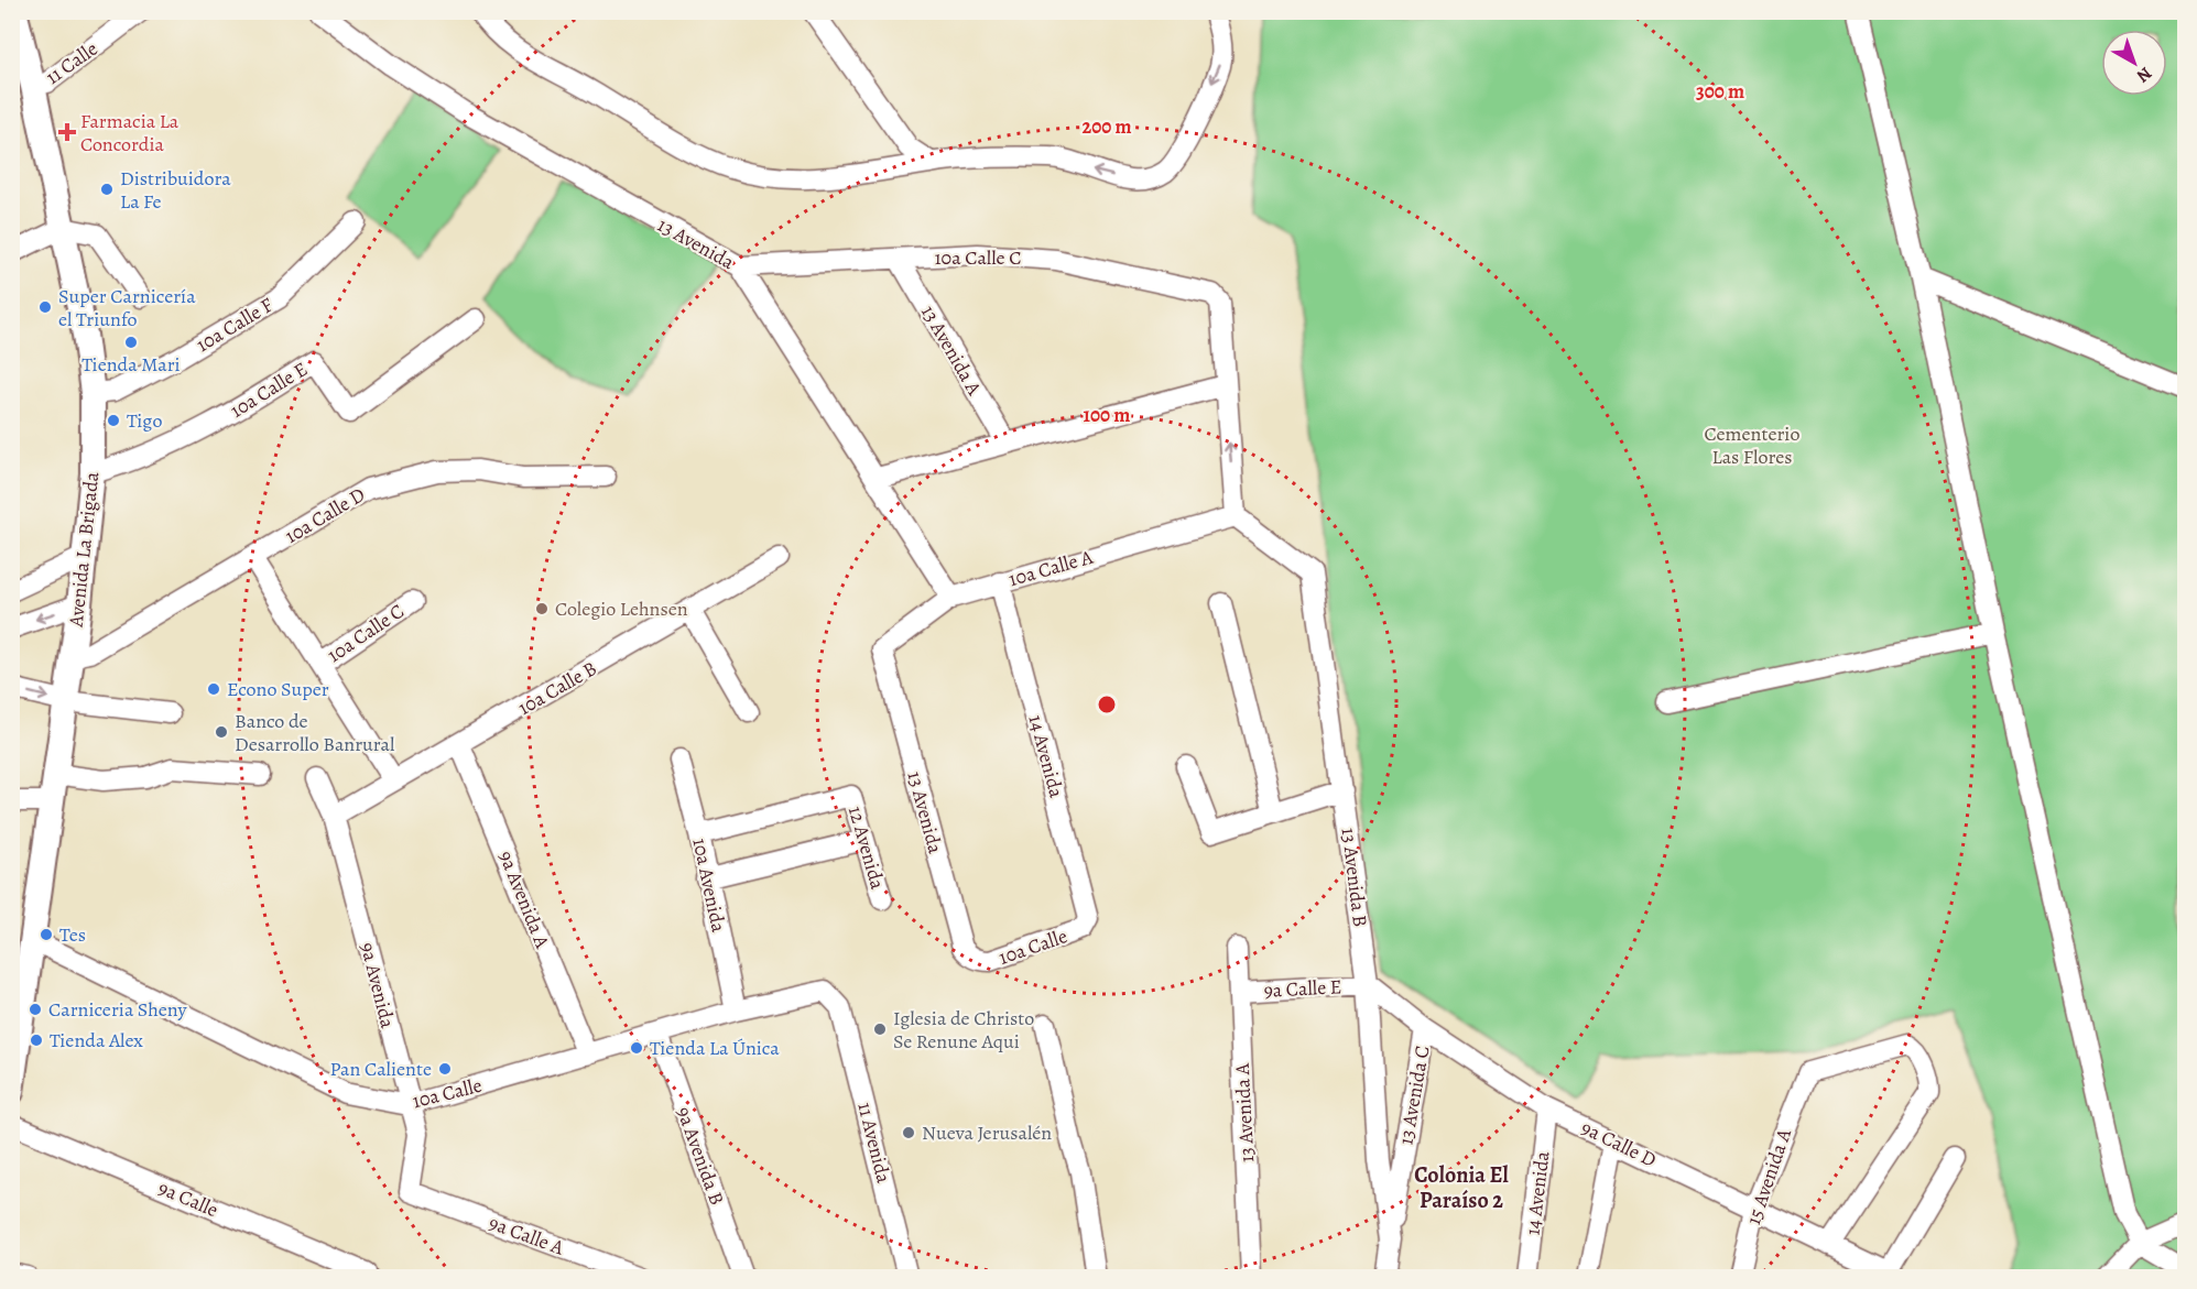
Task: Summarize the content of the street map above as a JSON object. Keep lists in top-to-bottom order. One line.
{"streets":{"main road":["Avenida La Brigada"],"street":["11 Calle","13 Avenida","10a Calle C","10a Calle F","13 Avenida A","10a Calle E","10a Calle D","10a Calle A","10a Calle B","14 Avenida","12 Avenida","13 Avenida B","10a Avenida","9a Avenida A","10a Calle","9a Avenida","9a Calle E","13 Avenida C","11 Avenida","9a Calle D","9a Avenida B","15 Avenida A","9a Calle","9a Calle A"]},"crossings":[["11 Calle","Avenida La Brigada"],["13 Avenida","10a Calle C"],["13 Avenida","10a Calle A"],["13 Avenida","10a Calle"],["10a Calle C","13 Avenida A"],["10a Calle F","Avenida La Brigada"],["13 Avenida A","9a Calle E"],["10a Calle E","Avenida La Brigada"],["10a Calle D","Avenida La Brigada"],["Avenida La Brigada","10a Calle"],["10a Calle A","14 Avenida"],["10a Calle A","13 Avenida B"],["10a Calle B","9a Avenida A"],["10a Calle B","9a Avenida"],["14 Avenida","10a Calle"],["14 Avenida","9a Calle D"],["12 Avenida","10a Avenida"],["13 Avenida B","9a Calle E"],["13 Avenida B","13 Avenida C"],["13 Avenida B","9a Calle D"],["10a Avenida","10a Calle"],["9a Avenida A","10a Calle"],["10a Calle","9a Avenida"],["10a Calle","11 Avenida"],["10a Calle","9a Avenida B"],["9a Avenida","9a Calle A"],["9a Calle E","9a Calle D"],["13 Avenida C","9a Calle D"],["9a Calle D","15 Avenida A"]],"districts":["Colonia El Paraíso 2"],"parks":["Cementerio Las Flores"],"places":{"health":["Farmacia La Concordia"],"other":["Distribuidora La Fe","Super Carnicería el Triunfo","Tienda Mari","Tigo","Colegio Lehnsen","Econo Super","Banco de Desarrollo Banrural","Tes","Carniceria Sheny","Iglesia de Christo Se Renune Aqui","Tienda Alex","Tienda La Única","Pan Caliente","Nueva Jerusalén"]},"north":"bottom right","rings":["300 m","200 m","100 m"]}
